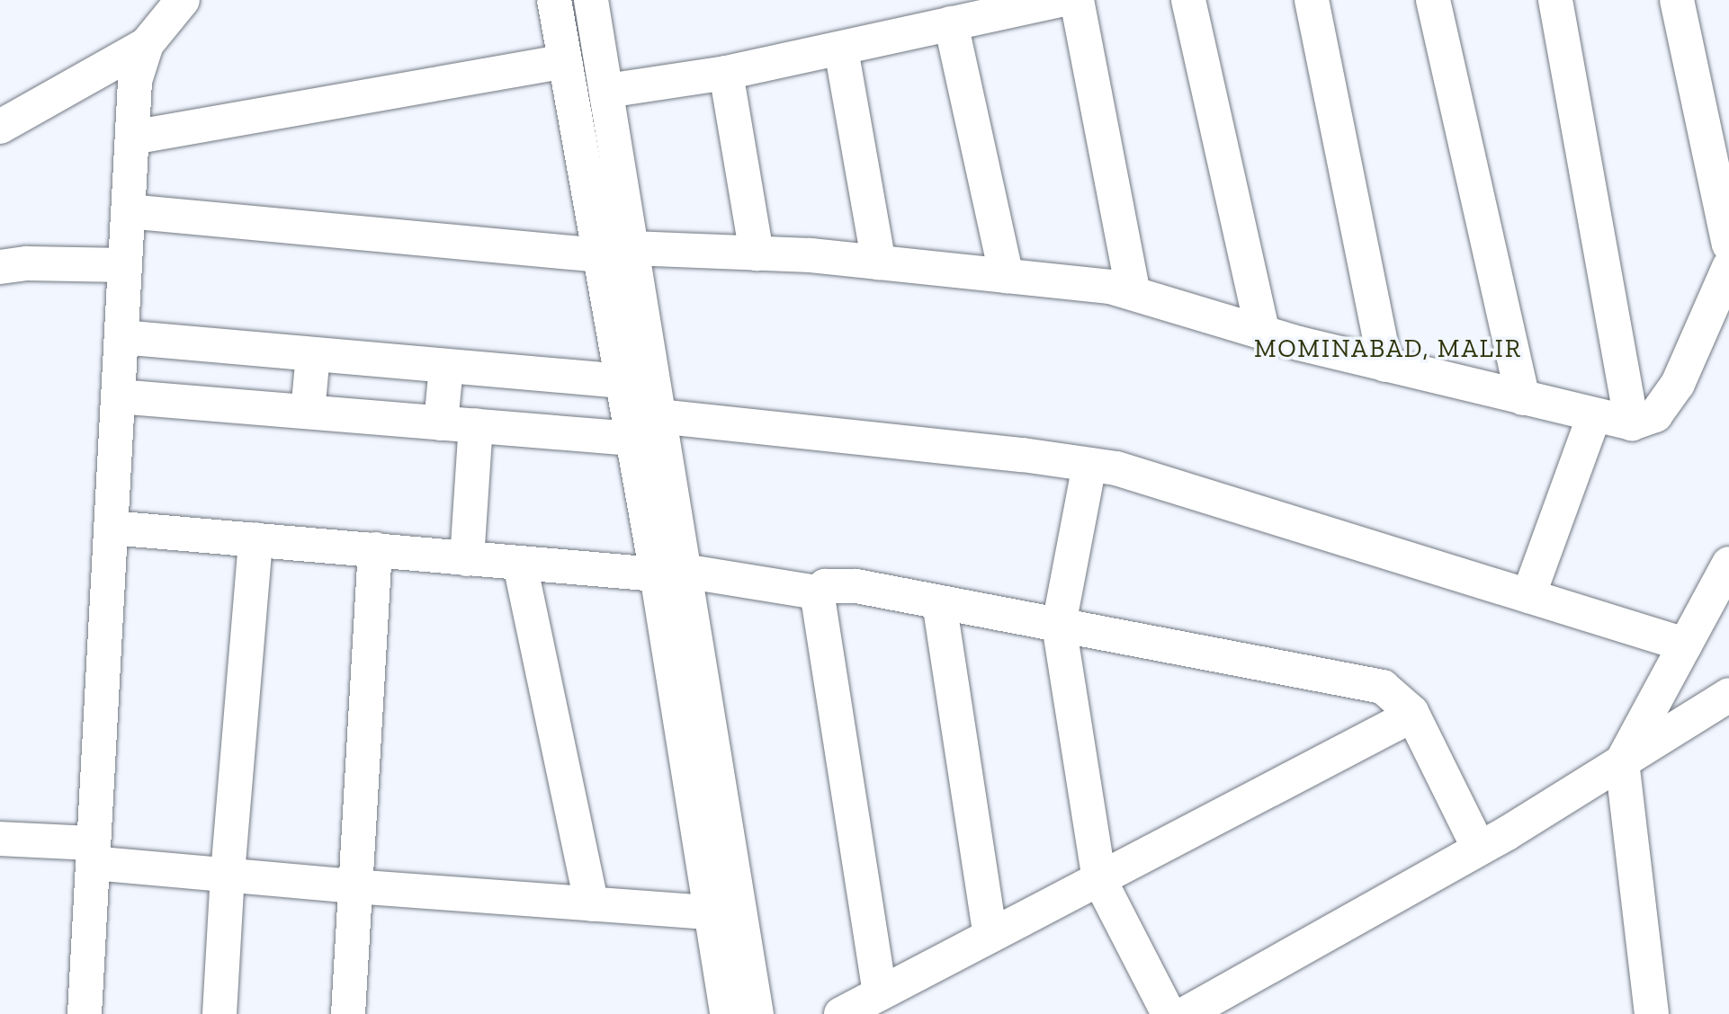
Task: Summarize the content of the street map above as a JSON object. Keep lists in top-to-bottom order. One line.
{"districts":["MOMINABAD, MALIR"]}
